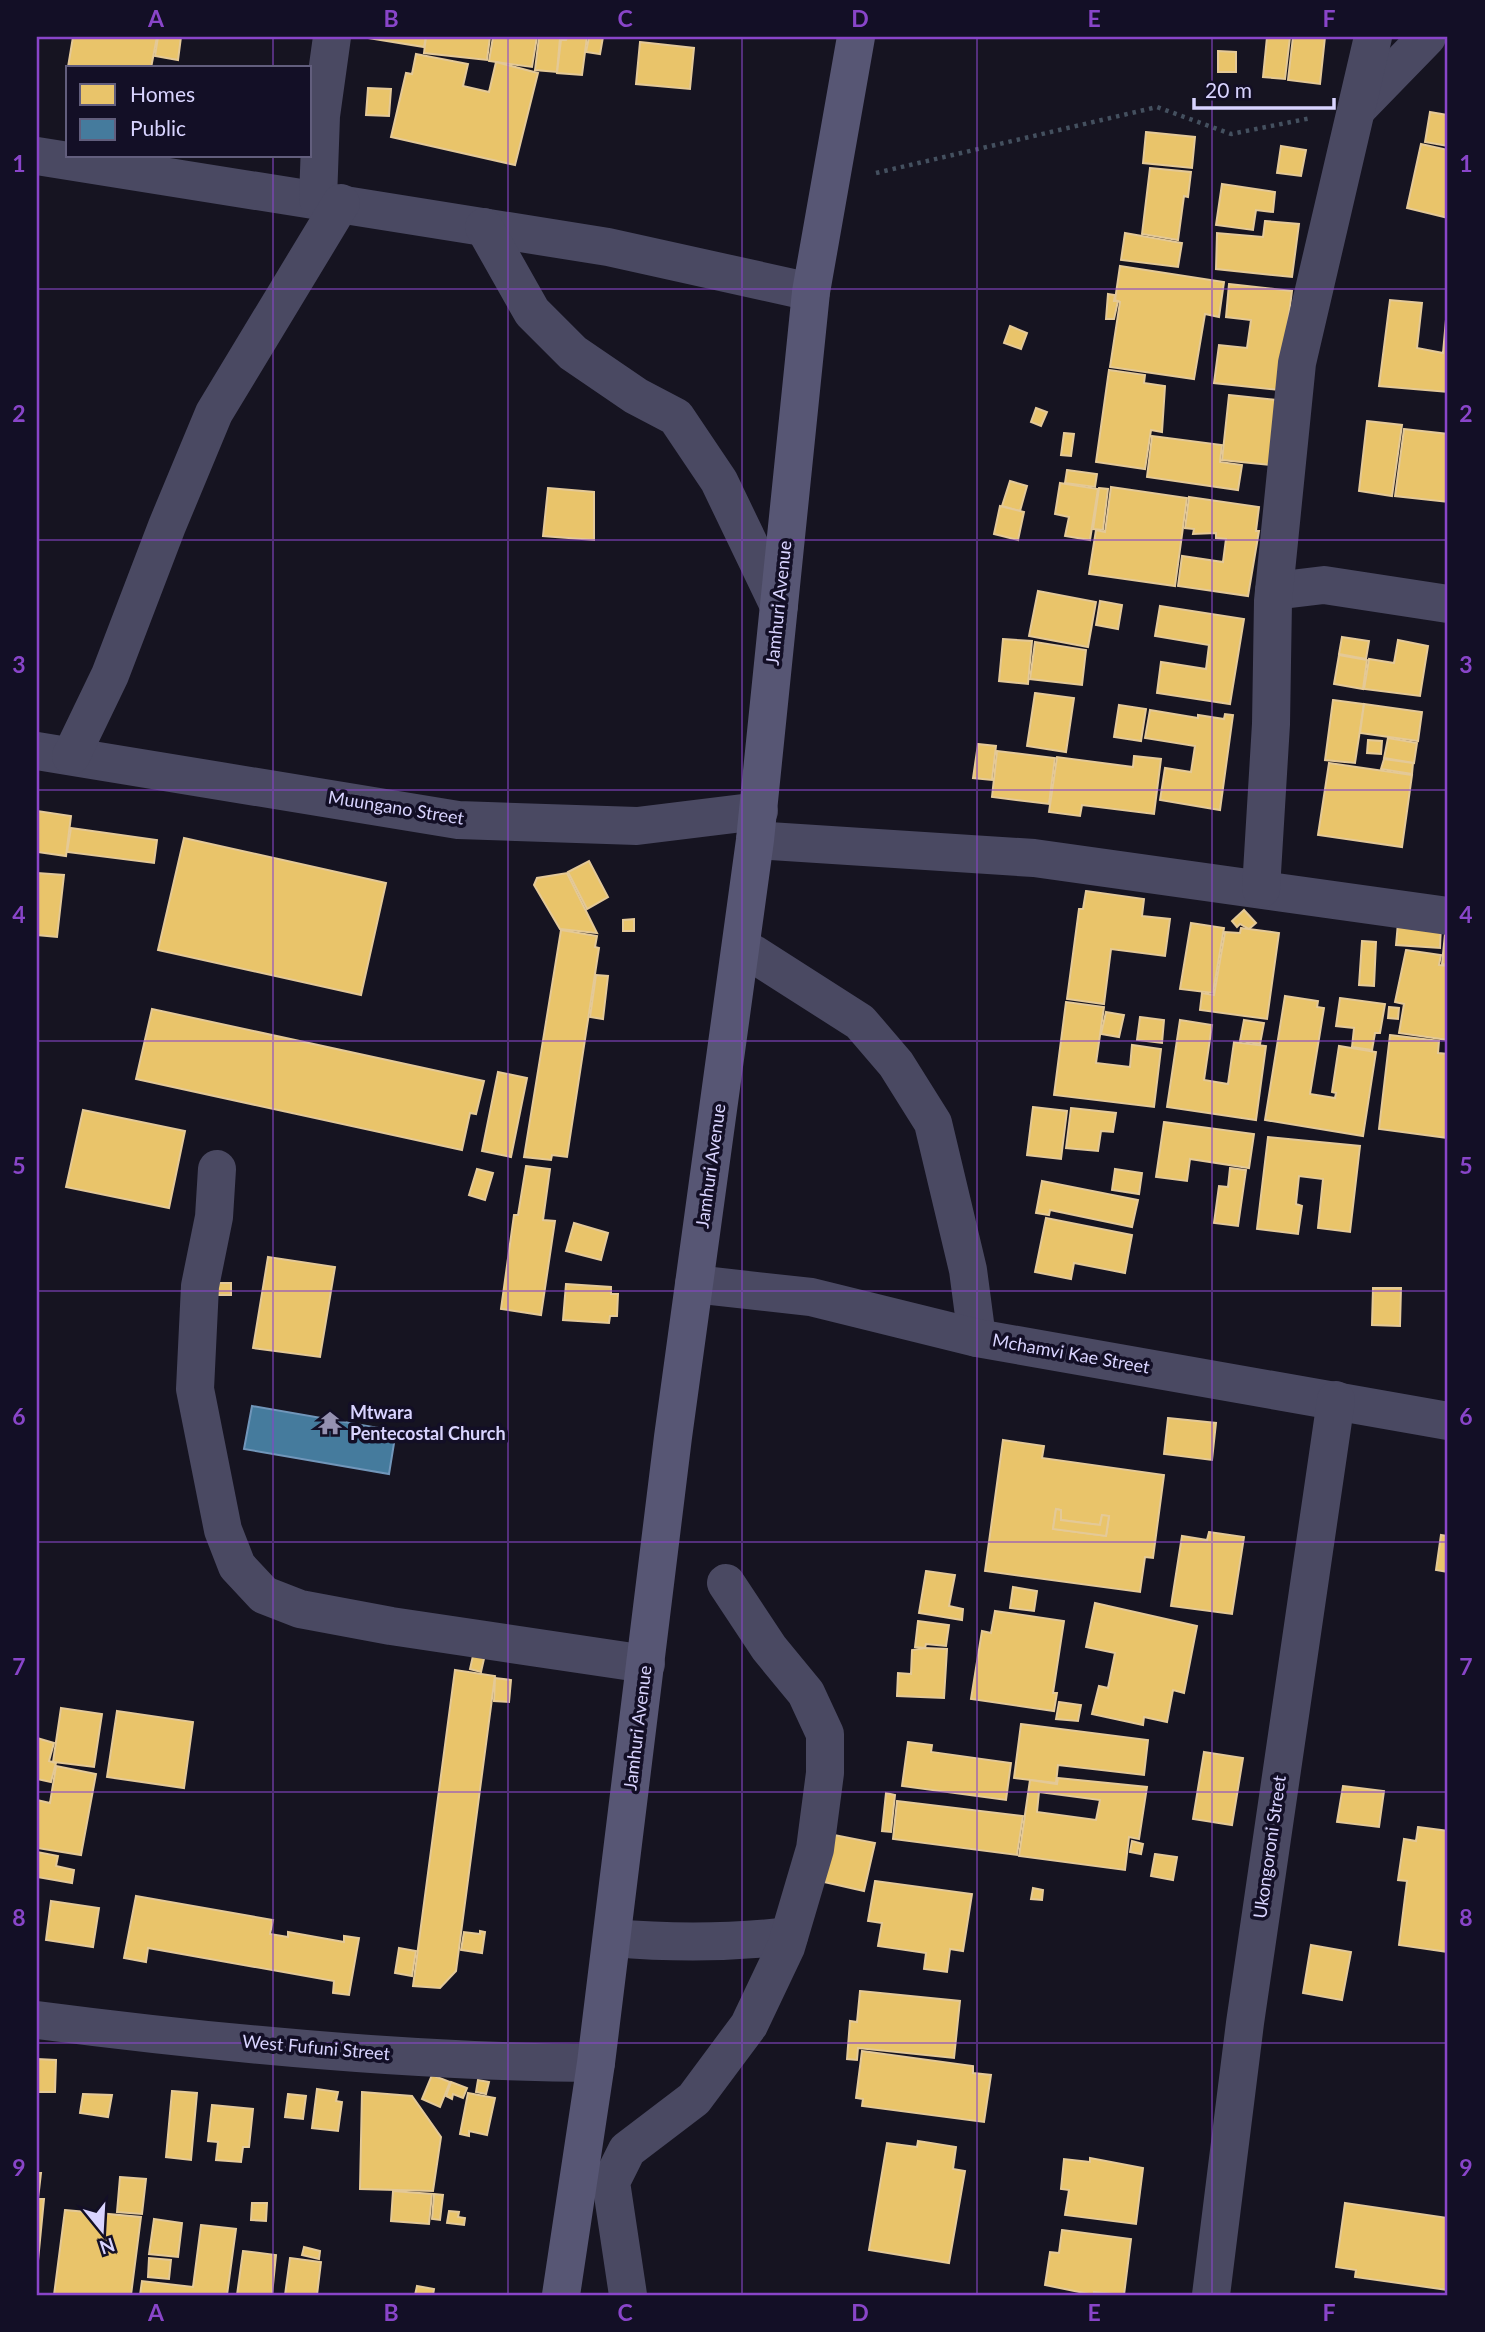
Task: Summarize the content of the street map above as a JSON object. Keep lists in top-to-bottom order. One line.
{"streets":{"street":["Jamhuri Avenue","Muungano Street","Mchamvi Kae Street","Ukongoroni Street","West Fufuni Street"]},"crossings":[["Jamhuri Avenue","Muungano Street"],["Jamhuri Avenue","Mchamvi Kae Street"],["Jamhuri Avenue","West Fufuni Street"],["Mchamvi Kae Street","Ukongoroni Street"]],"places":{"temple":["Mtwara Pentecostal Church"]},"legend":["Homes","Public"],"scale_bar":"20 m","north":"bottom","grid":{"columns":["A","B","C","D","E","F"],"rows":["1","2","3","4","5","6","7","8","9"]}}
